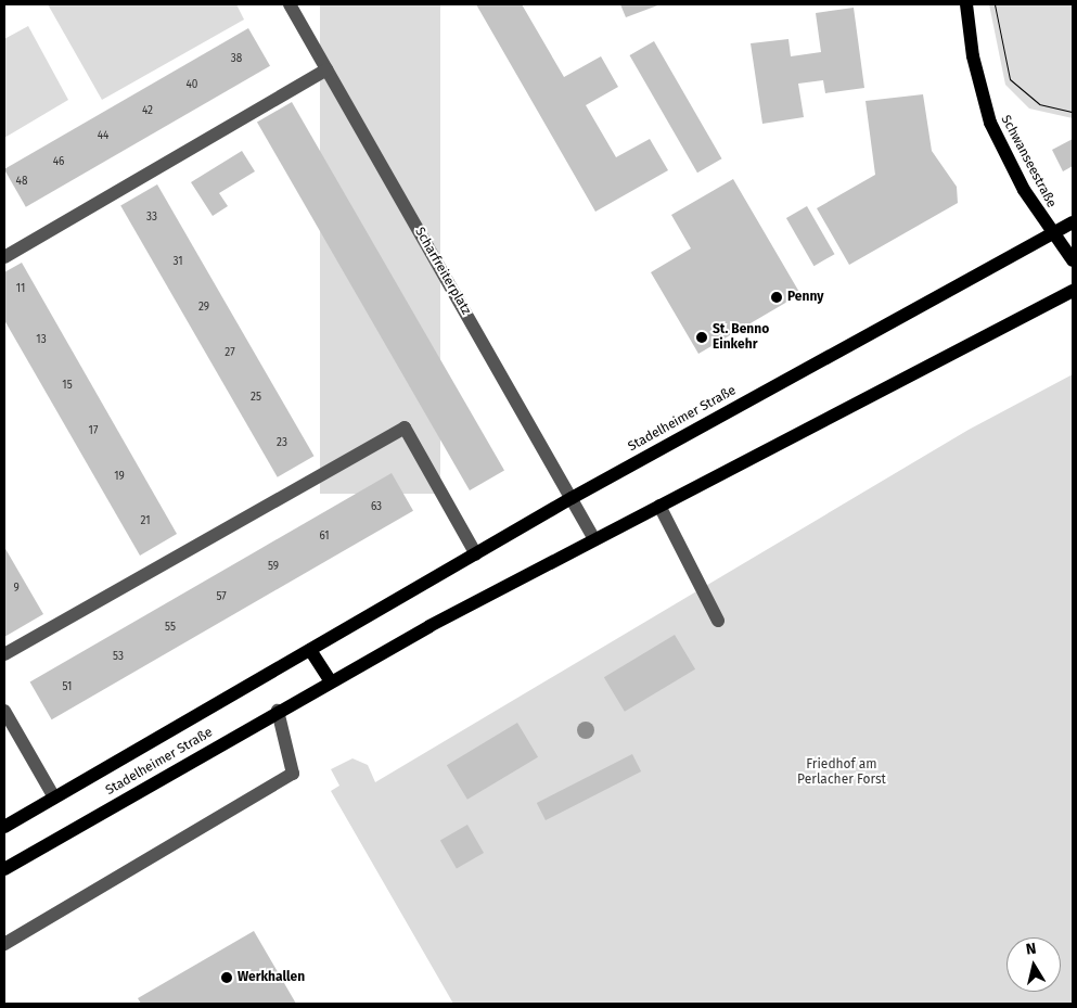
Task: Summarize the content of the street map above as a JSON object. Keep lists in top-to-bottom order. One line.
{"streets":{"main road":["Schwanseestraße","Stadelheimer Straße"],"street":["Scharfreiterplatz"]},"crossings":[["Schwanseestraße","Stadelheimer Straße"],["Scharfreiterplatz","Stadelheimer Straße"]],"parks":["Friedhof am Perlacher Forst"],"places":["Penny","St. Benno Einkehr","Werkhallen"],"house_numbers":["38","40","42","44","46","48","33","31","11","29","13","27","15","25","17","23","19","63","21","61","59","9","57","55","53","51"],"north":"top"}
